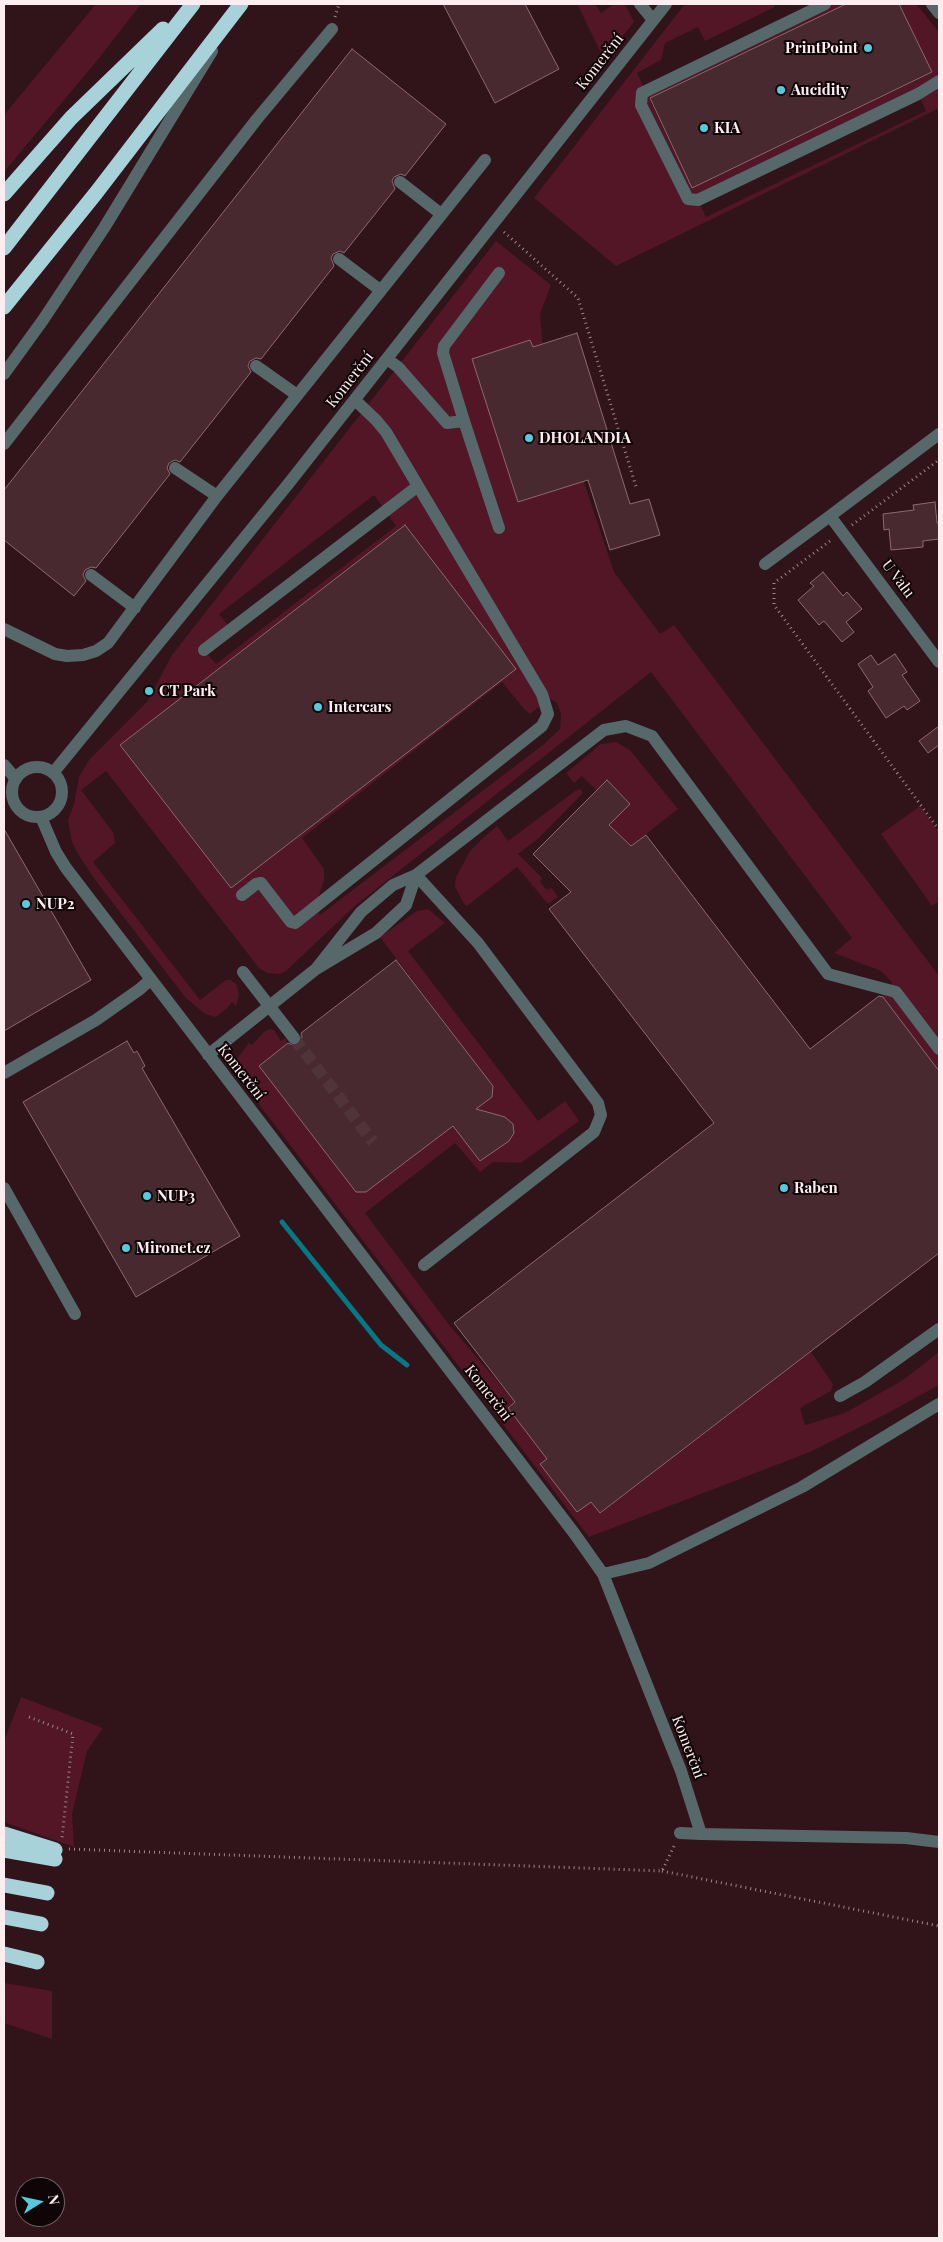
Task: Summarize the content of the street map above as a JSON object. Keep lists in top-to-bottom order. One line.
{"streets":{"street":["Komerční","U Valu"]},"places":["PrintPoint","Aucidity","KIA","DHOLANDIA","CT Park","Intercars","NUP2","Raben","NUP3","Mironet.cz"],"north":"right"}
